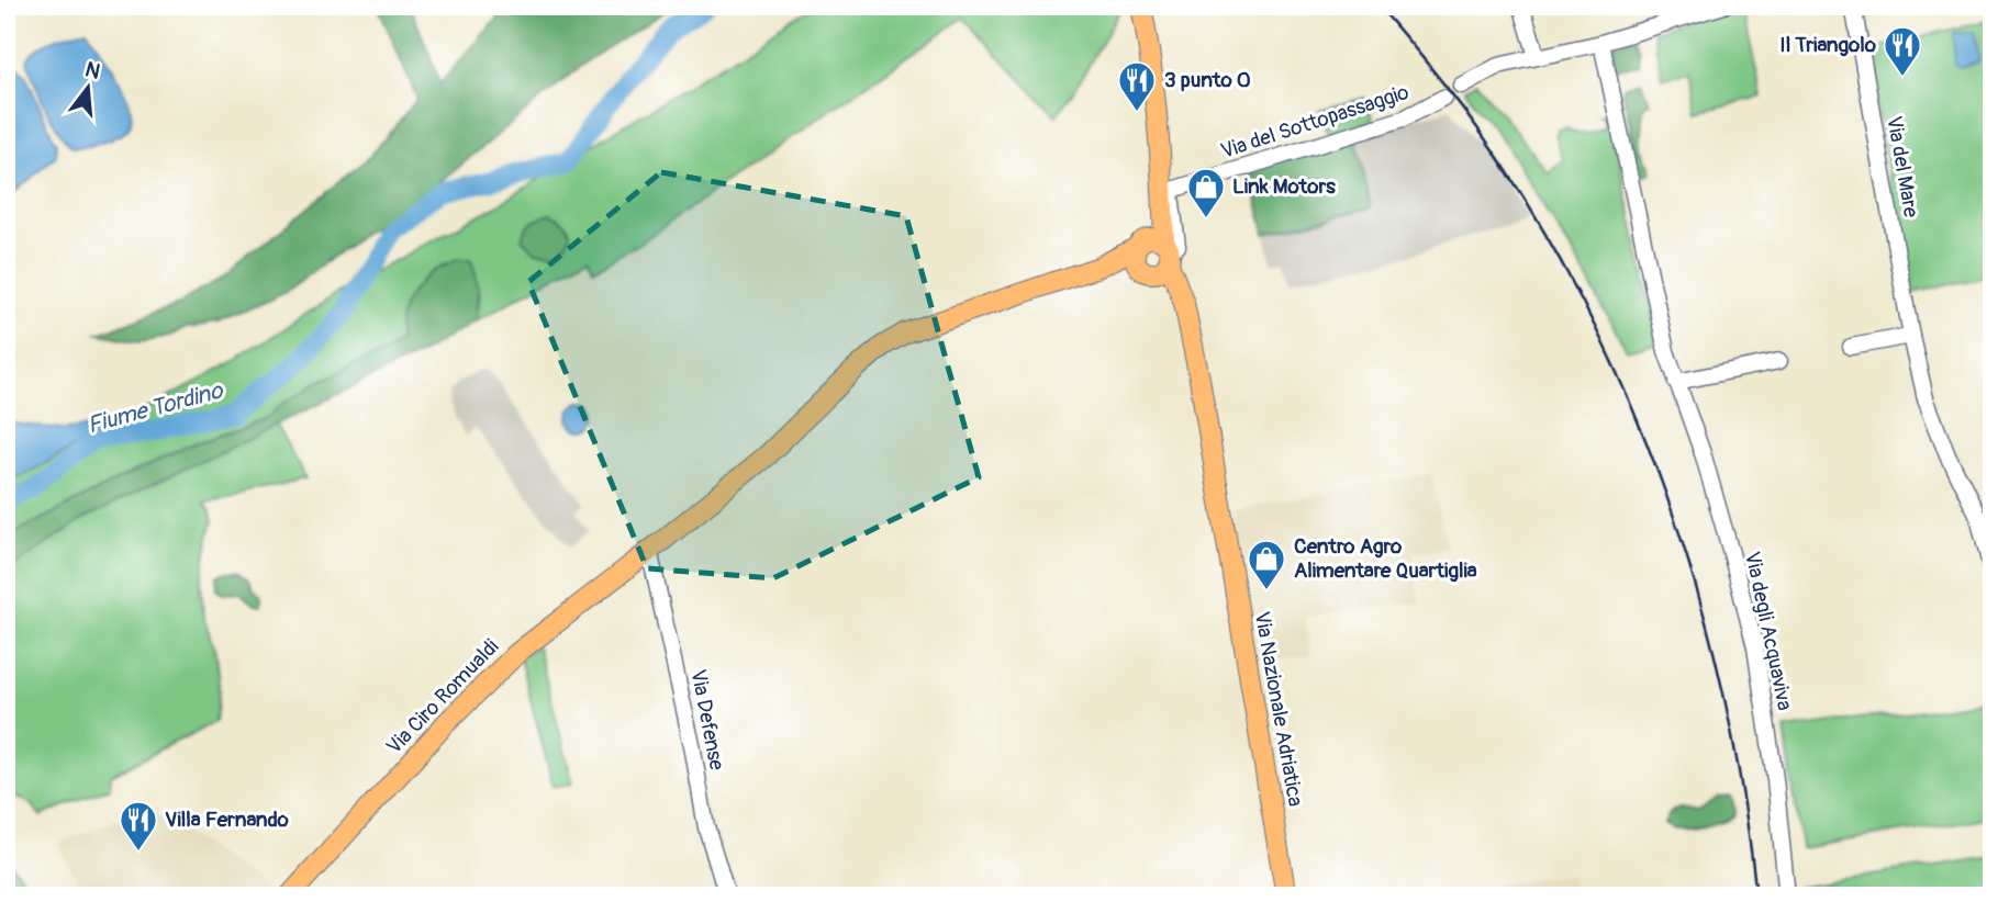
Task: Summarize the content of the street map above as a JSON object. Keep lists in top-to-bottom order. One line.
{"streets":{"main road":["Via Ciro Romualdi","Via Nazionale Adriatica"],"street":["Via del Sottopassaggio","Via del Mare","Via degli Acquaviva","Via Defense"]},"crossings":[["Via del Sottopassaggio","Via Ciro Romualdi"],["Via del Sottopassaggio","Via Nazionale Adriatica"],["Via Ciro Romualdi","Via Nazionale Adriatica"],["Via Ciro Romualdi","Via Defense"]],"water":["Fiume Tordino"],"places":{"restaurant":["Il Triangolo","3 punto 0","Villa Fernando"],"shop":["Link Motors","Centro Agro Alimentare Quartiglia"]},"north":"top"}
